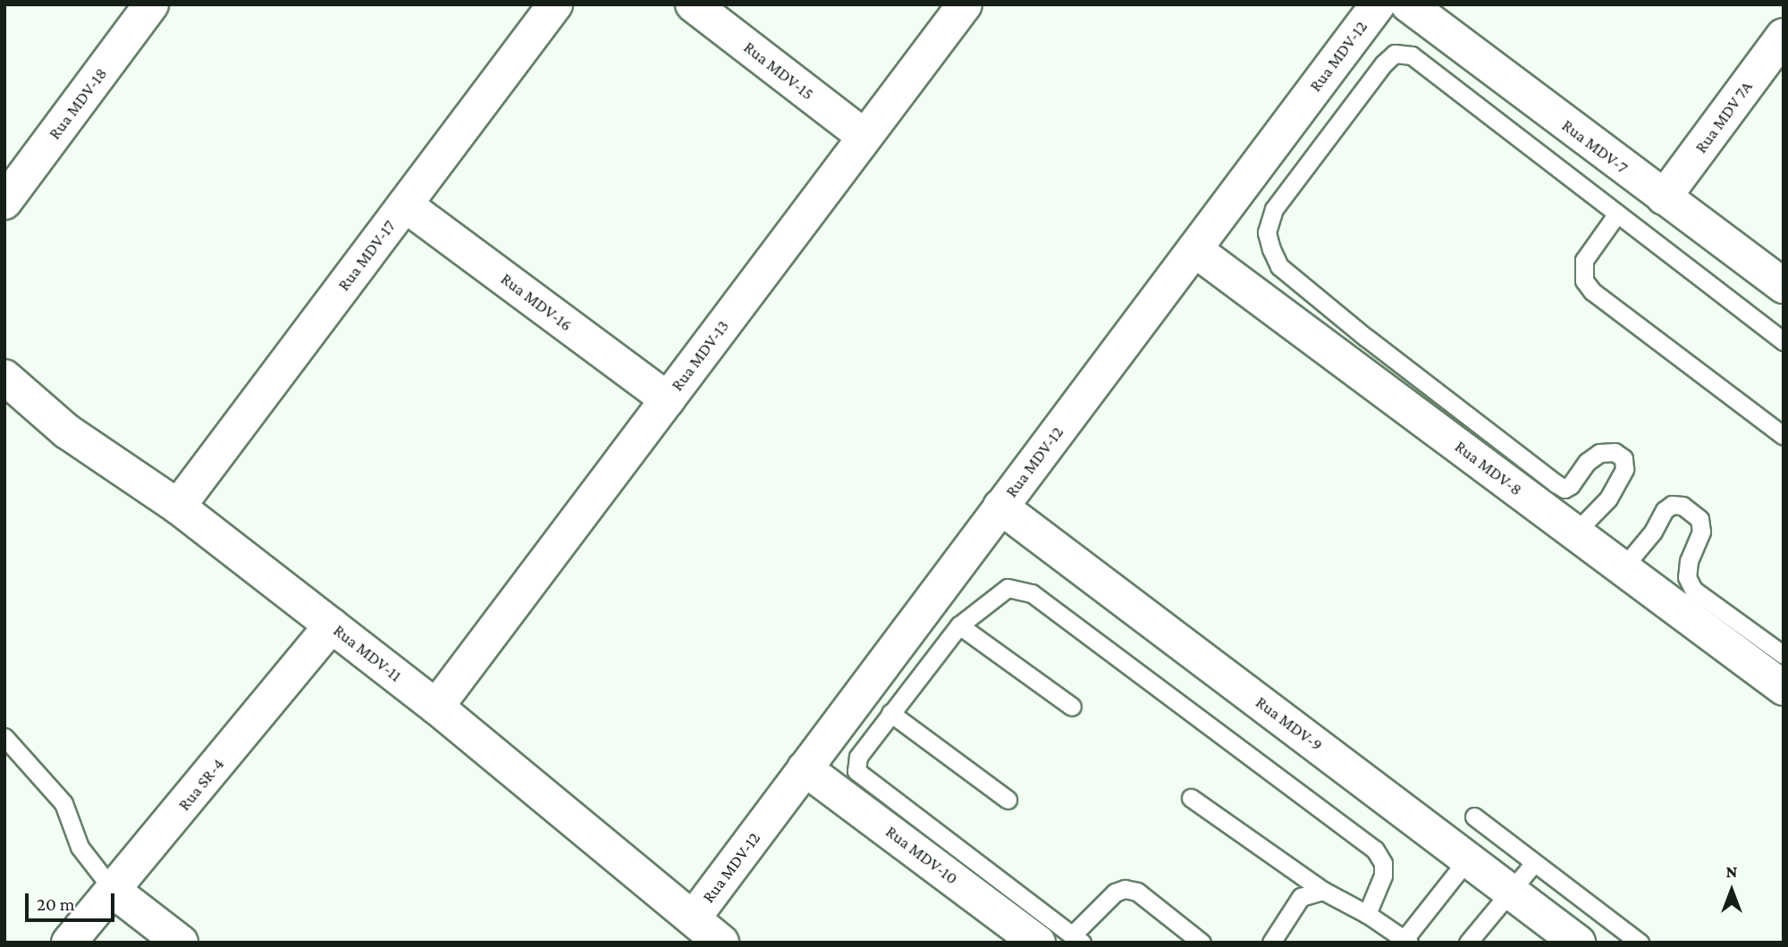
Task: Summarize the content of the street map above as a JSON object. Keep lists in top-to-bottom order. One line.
{"streets":{"street":["Rua MDV-12","Rua MDV-15","Rua MDV-18","Rua MDV 7A","Rua MDV-7","Rua MDV-17","Rua MDV-16","Rua MDV-13","Rua MDV-8","Rua MDV-11","Rua MDV-9","Rua SR-4","Rua MDV-10"]},"crossings":[["Rua MDV-12","Rua MDV-8"],["Rua MDV-12","Rua MDV-11"],["Rua MDV-12","Rua MDV-9"],["Rua MDV-12","Rua MDV-10"],["Rua MDV-15","Rua MDV-13"],["Rua MDV 7A","Rua MDV-7"],["Rua MDV-17","Rua MDV-16"],["Rua MDV-17","Rua MDV-11"],["Rua MDV-16","Rua MDV-13"],["Rua MDV-13","Rua MDV-11"],["Rua MDV-11","Rua SR-4"]],"scale_bar":"20 m","north":"top"}
